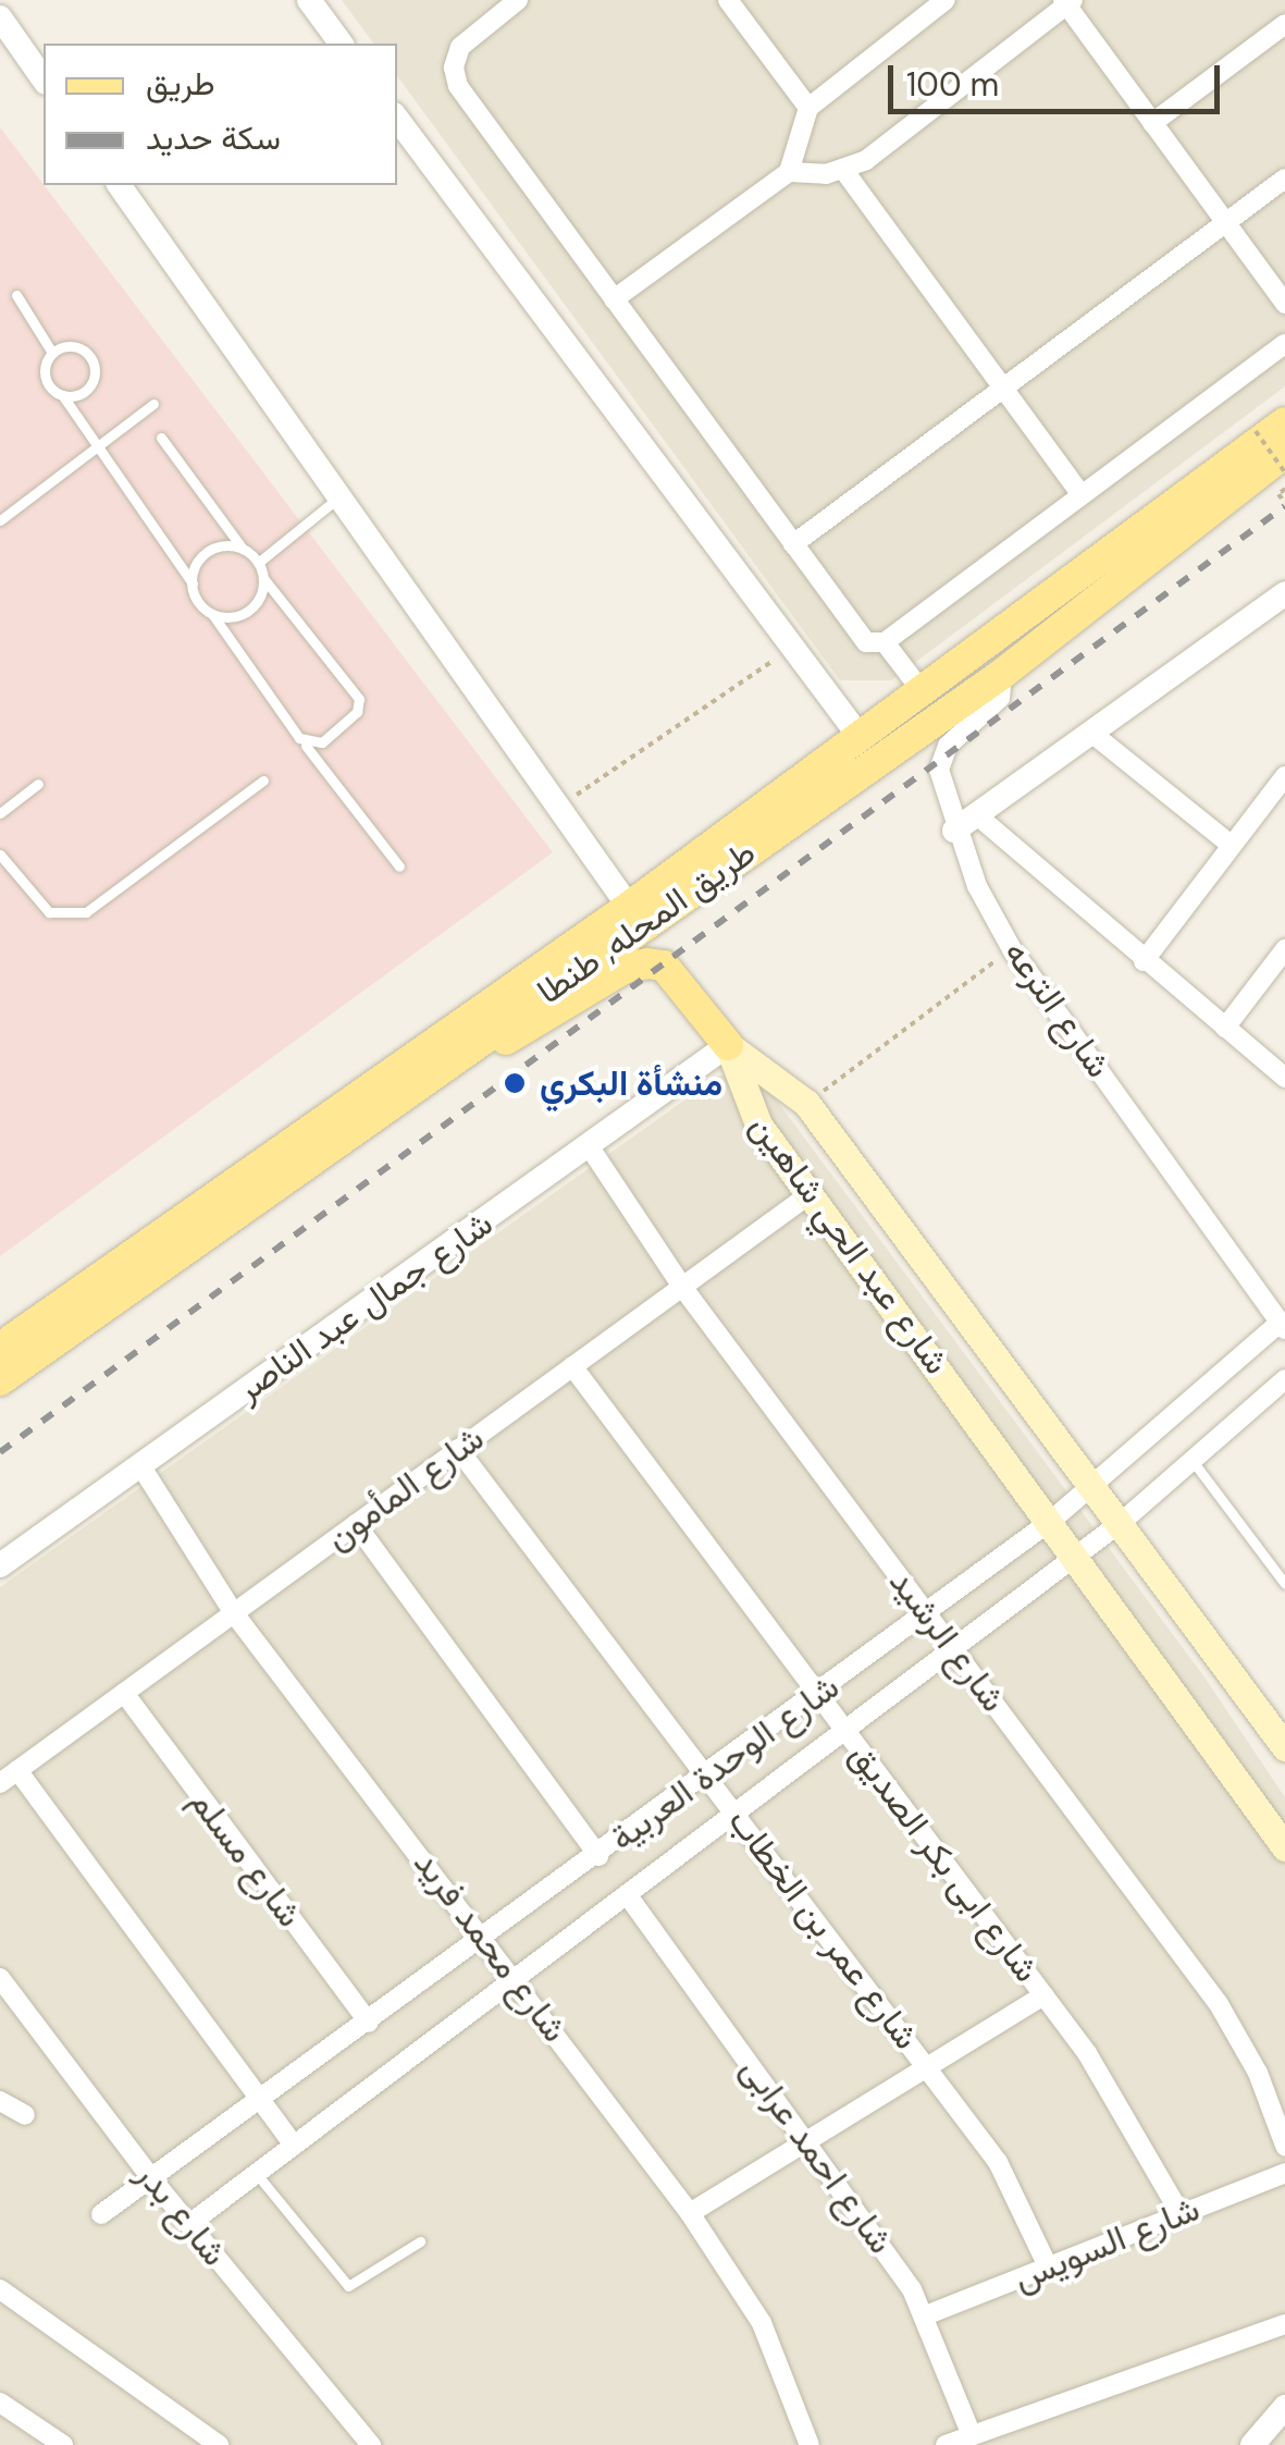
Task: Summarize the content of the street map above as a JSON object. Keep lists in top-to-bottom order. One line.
{"streets":{"main road":["طريق المحله, طنطا","شارع عبد الحي شاهين"],"street":["شارع الترعه","شارع جمال عبد الناصر","شارع المأمون","شارع الرشيد","شارع الوحدة العربية","شارع مسلم","شارع ابى بكر الصديق","شارع عمر بن الخطاب","شارع محمد فريد","شارع احمد عرابى","شارع بدر","شارع السويس"]},"crossings":[["طريق المحله, طنطا","شارع الترعه"],["شارع الترعه","شارع الوحدة العربية"],["شارع عبد الحي شاهين","شارع جمال عبد الناصر"],["شارع عبد الحي شاهين","شارع المأمون"],["شارع عبد الحي شاهين","شارع الوحدة العربية"],["شارع جمال عبد الناصر","شارع الرشيد"],["شارع جمال عبد الناصر","شارع محمد فريد"],["شارع المأمون","شارع الرشيد"],["شارع المأمون","شارع مسلم"],["شارع المأمون","شارع ابى بكر الصديق"],["شارع المأمون","شارع عمر بن الخطاب"],["شارع المأمون","شارع محمد فريد"],["شارع الرشيد","شارع الوحدة العربية"],["شارع الوحدة العربية","شارع مسلم"],["شارع الوحدة العربية","شارع ابى بكر الصديق"],["شارع الوحدة العربية","شارع عمر بن الخطاب"],["شارع الوحدة العربية","شارع محمد فريد"],["شارع الوحدة العربية","شارع احمد عرابى"],["شارع الوحدة العربية","شارع بدر"],["شارع ابى بكر الصديق","شارع السويس"],["شارع عمر بن الخطاب","شارع السويس"],["شارع احمد عرابى","شارع السويس"]],"places":["منشأة البكري"],"legend":["طريق","سكة حديد"],"scale_bar":"100 m"}
